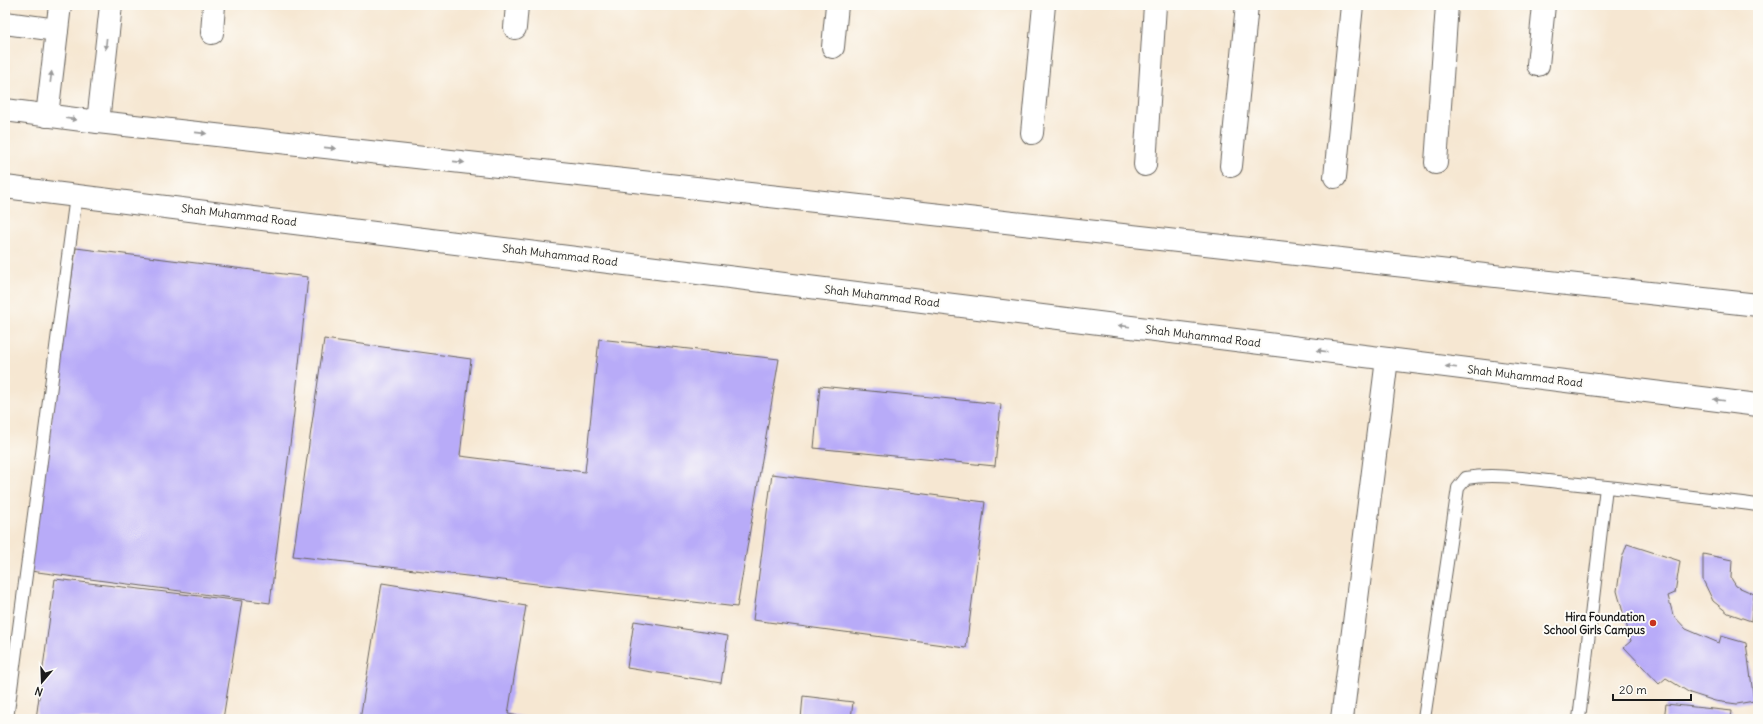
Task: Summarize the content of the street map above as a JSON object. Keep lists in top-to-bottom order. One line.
{"streets":{"street":["Shah Muhammad Road"]},"places":["Hira Foundation School Girls Campus"],"scale_bar":"20 m","north":"bottom"}
